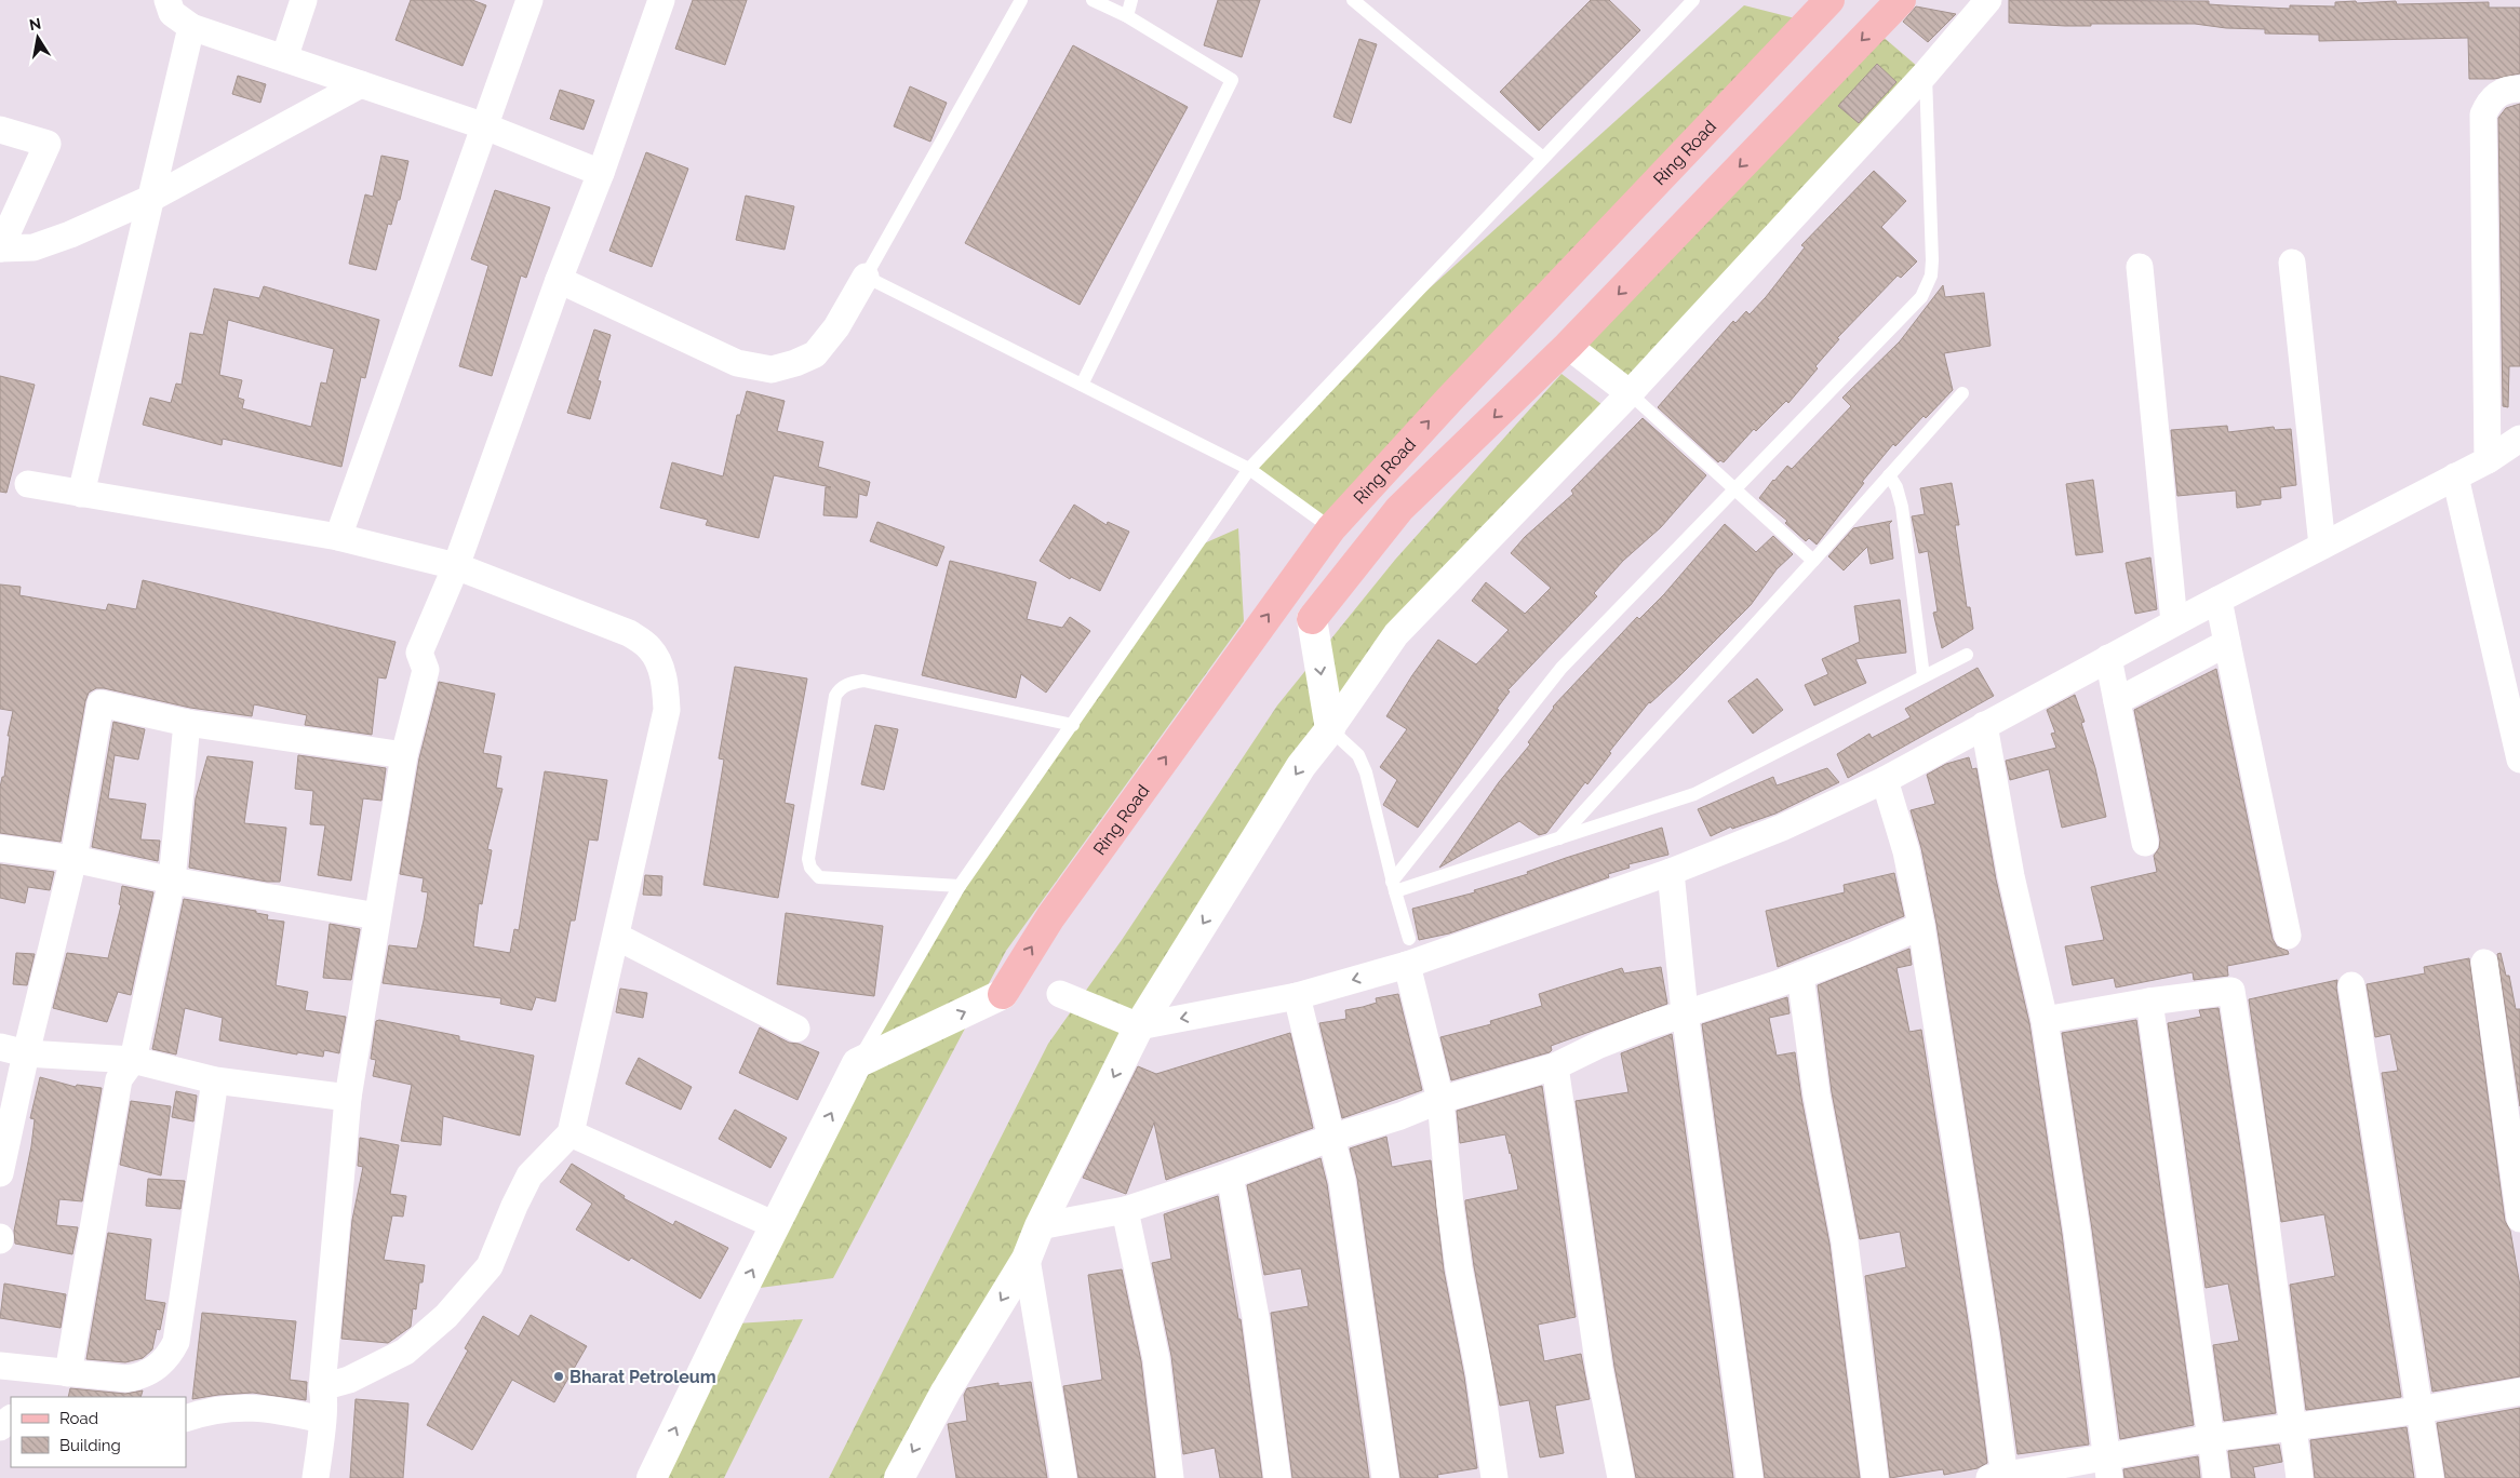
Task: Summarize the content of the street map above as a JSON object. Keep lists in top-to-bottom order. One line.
{"streets":{"main road":["Ring Road"]},"places":["Bharat Petroleum"],"legend":["Road","Building"],"north":"top"}
